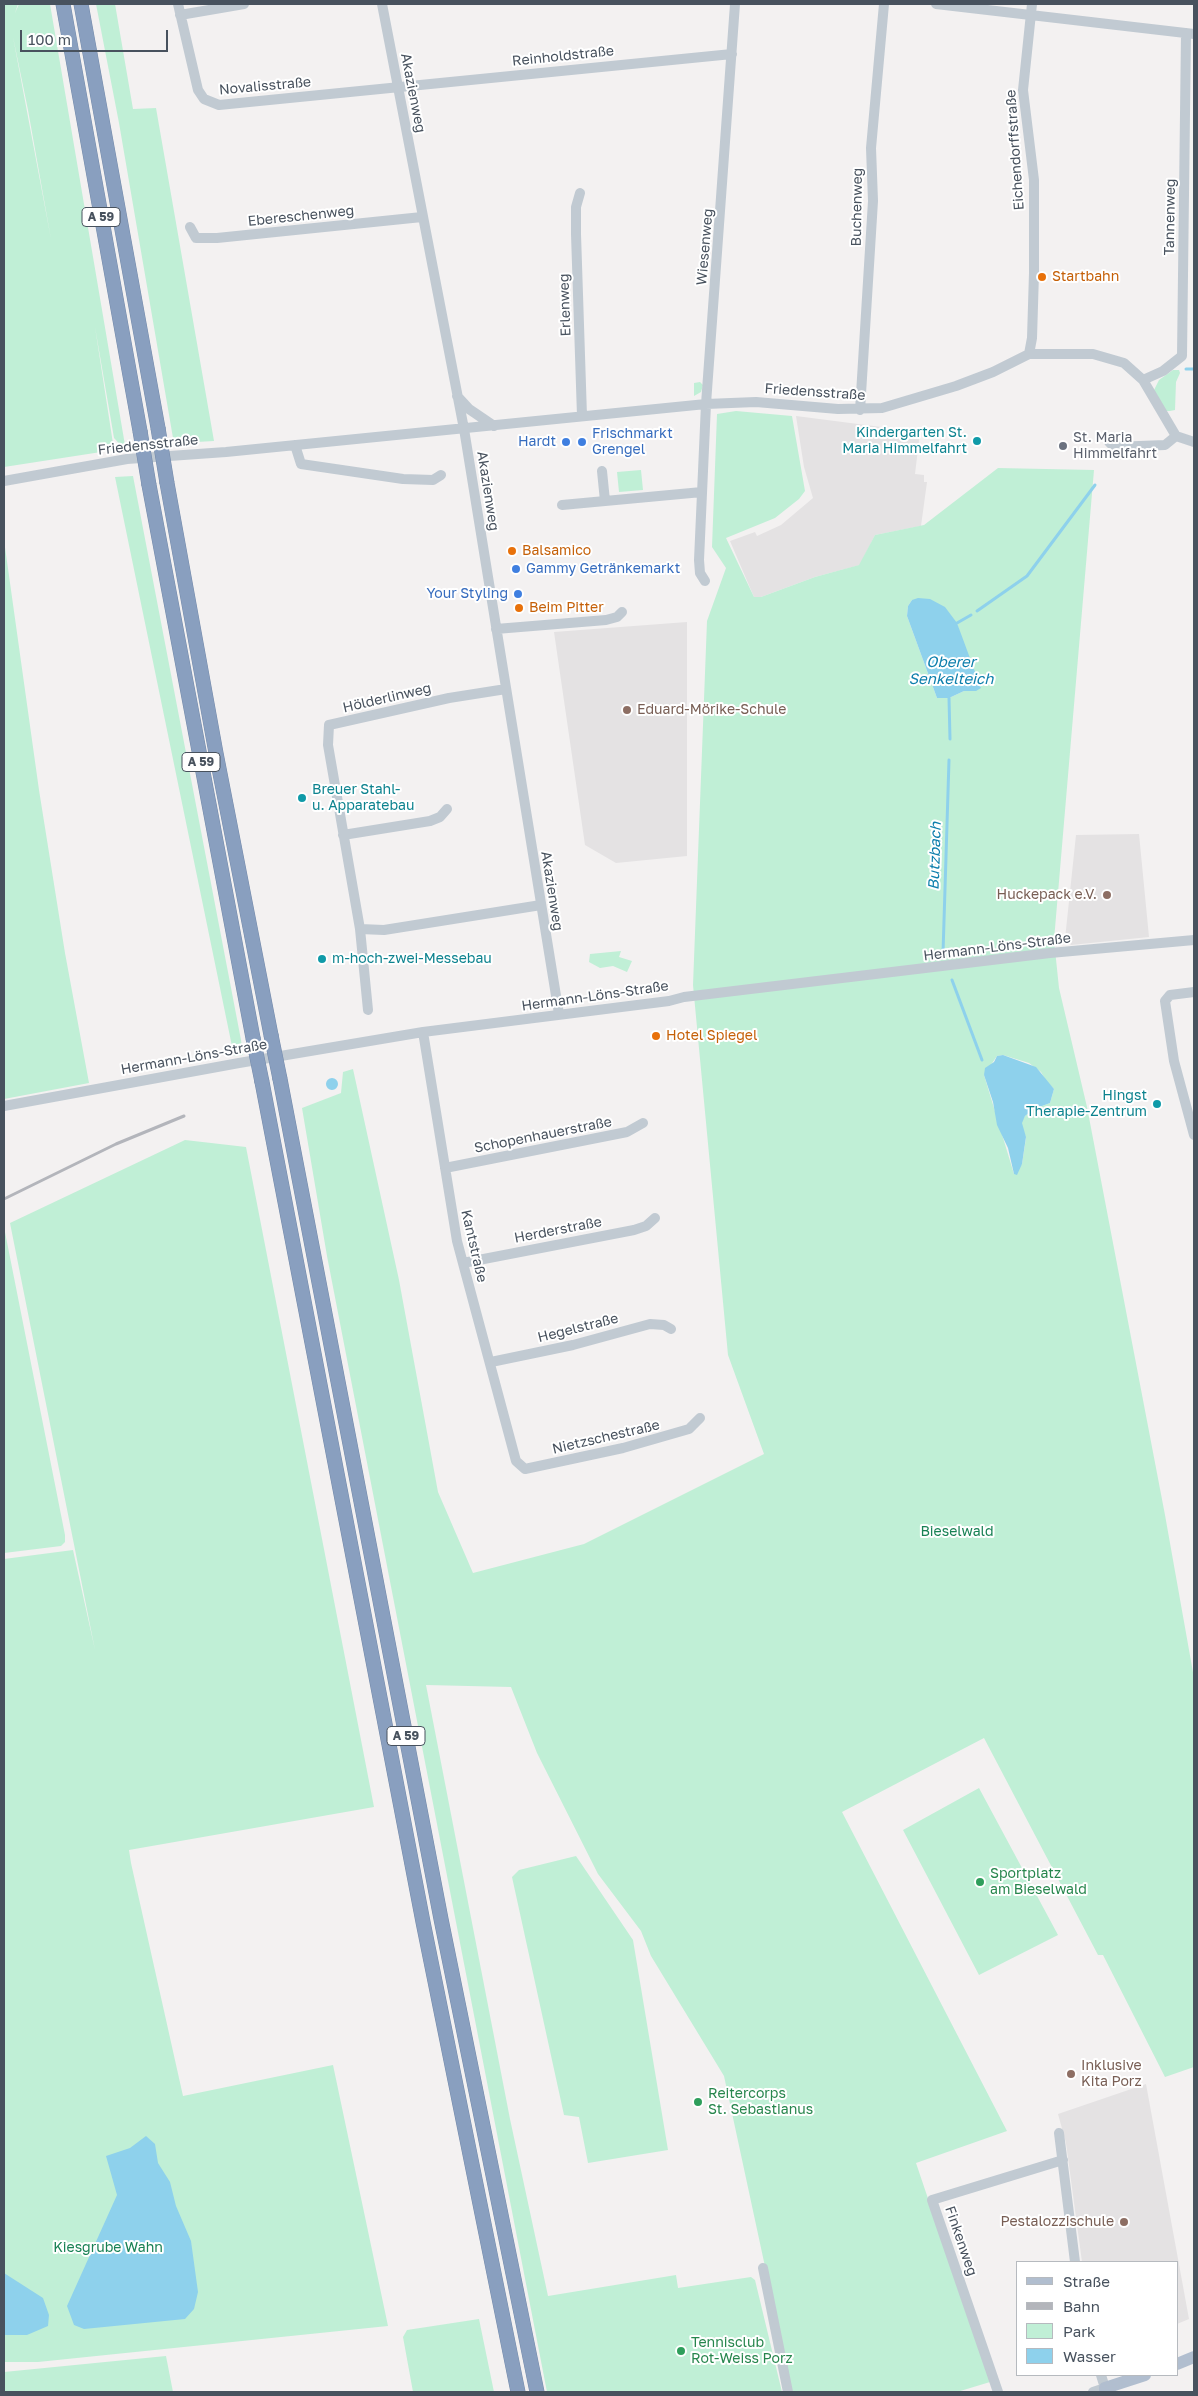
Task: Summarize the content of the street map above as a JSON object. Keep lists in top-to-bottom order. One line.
{"streets":{"highway":["A 59"],"street":["Reinholdstraße","Novalisstraße","Akazienweg","Eichendorffstraße","Buchenweg","Ebereschenweg","Tannenweg","Wiesenweg","Erlenweg","Friedensstraße","Hölderlinweg","Hermann-Löns-Straße","Schopenhauerstraße","Herderstraße","Kantstraße","Hegelstraße","Nietzschestraße","Finkenweg"]},"crossings":[["Reinholdstraße","Novalisstraße"],["Reinholdstraße","Akazienweg"],["Reinholdstraße","Wiesenweg"],["Novalisstraße","Akazienweg"],["Akazienweg","Ebereschenweg"],["Akazienweg","Friedensstraße"],["Akazienweg","Hölderlinweg"],["Akazienweg","Hermann-Löns-Straße"],["Eichendorffstraße","Friedensstraße"],["Buchenweg","Friedensstraße"],["Tannenweg","Friedensstraße"],["Wiesenweg","Friedensstraße"],["Erlenweg","Friedensstraße"],["Hermann-Löns-Straße","Kantstraße"],["Schopenhauerstraße","Kantstraße"],["Herderstraße","Kantstraße"],["Kantstraße","Hegelstraße"],["Kantstraße","Nietzschestraße"]],"water":["Oberer Senkelteich","Butzbach"],"parks":["Bieselwald","Kiesgrube Wahn"],"places":["Startbahn","Kindergarten St. Maria Himmelfahrt","Hardt","Frischmarkt Grengel","St. Maria Himmelfahrt","Balsamico","Gammy Getränkemarkt","Your Styling","Beim Pitter","Eduard-Mörike-Schule","Breuer Stahl- u. Apparatebau","Huckepack e.V.","m-hoch-zwei-Messebau","Hotel Spiegel","Hingst Therapie-Zentrum","Sportplatz am Bieselwald","Inklusive Kita Porz","Reitercorps St. Sebastianus","Pestalozzischule","Tennisclub Rot-Weiss Porz"],"legend":["Straße","Bahn","Park","Wasser"],"scale_bar":"100 m"}
